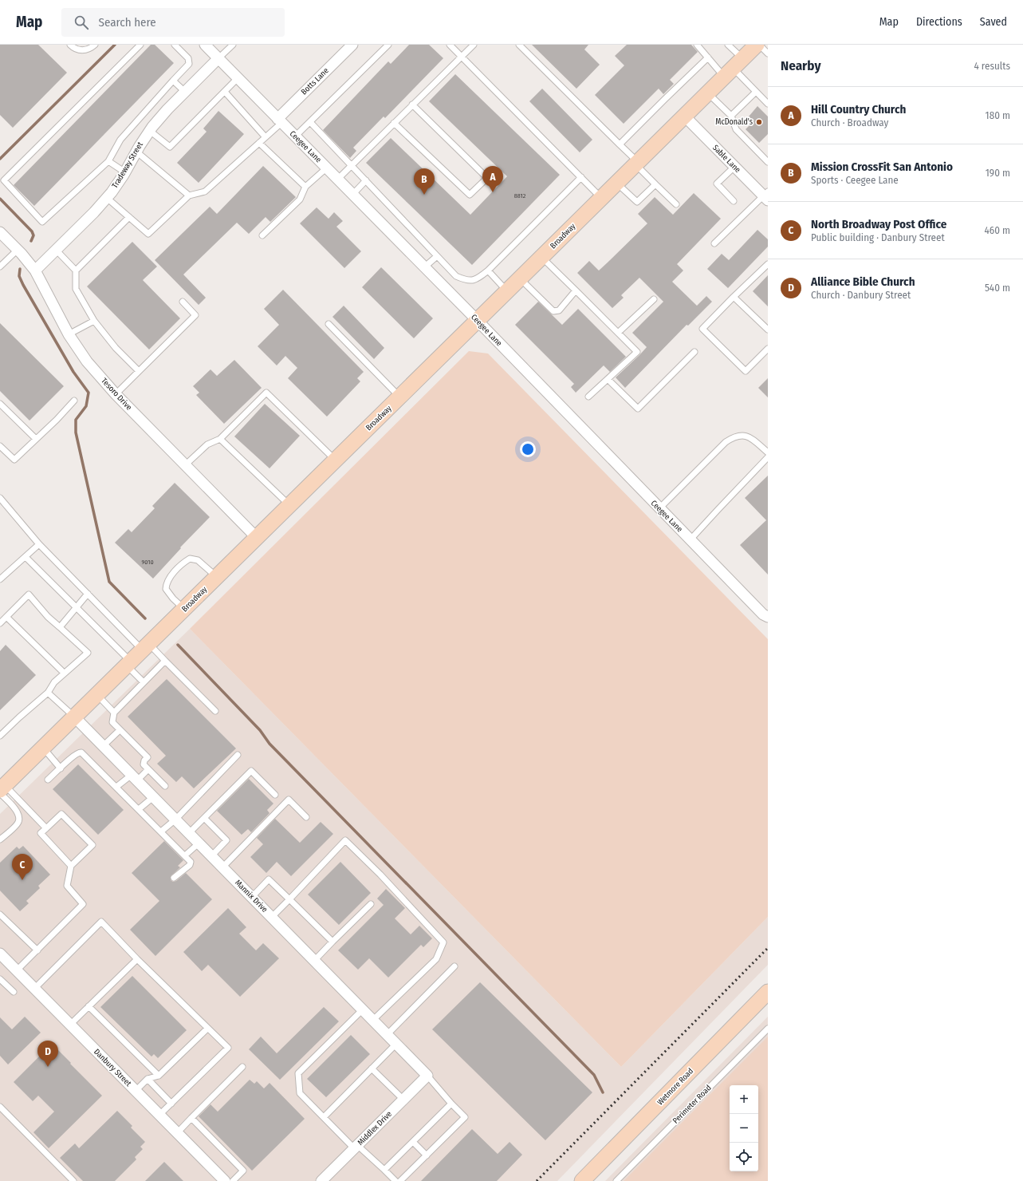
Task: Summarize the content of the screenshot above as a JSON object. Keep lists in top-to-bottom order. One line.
{"streets":{"main road":["Broadway","Wetmore Road"],"street":["Botts Lane","Ceegee Lane","Sable Lane","Tradeway Street","Tesoro Drive","Mannix Drive","Danbury Street","Middlex Drive"],"lane":["Perimeter Road"]},"crossings":[["Botts Lane","Ceegee Lane"],["Ceegee Lane","Tradeway Street"],["Ceegee Lane","Broadway"],["Sable Lane","Broadway"],["Tradeway Street","Tesoro Drive"],["Broadway","Tesoro Drive"],["Broadway","Mannix Drive"],["Mannix Drive","Middlex Drive"]],"places":["McDonald's"],"house_numbers":["8812","9010"],"page":{"header":"Map","search":"Search here","nav":["Map","Directions","Saved"],"heading":["Nearby","4 results"],"list":[{"mark":"A","name":"Hill Country Church","note":"Church · Broadway","value":"180 m"},{"mark":"B","name":"Mission CrossFit San Antonio","note":"Sports · Ceegee Lane","value":"190 m"},{"mark":"C","name":"North Broadway Post Office","note":"Public building · Danbury Street","value":"460 m"},{"mark":"D","name":"Alliance Bible Church","note":"Church · Danbury Street","value":"540 m"}],"pins":["A","B","C","D"],"map_buttons":["+","−"]}}
